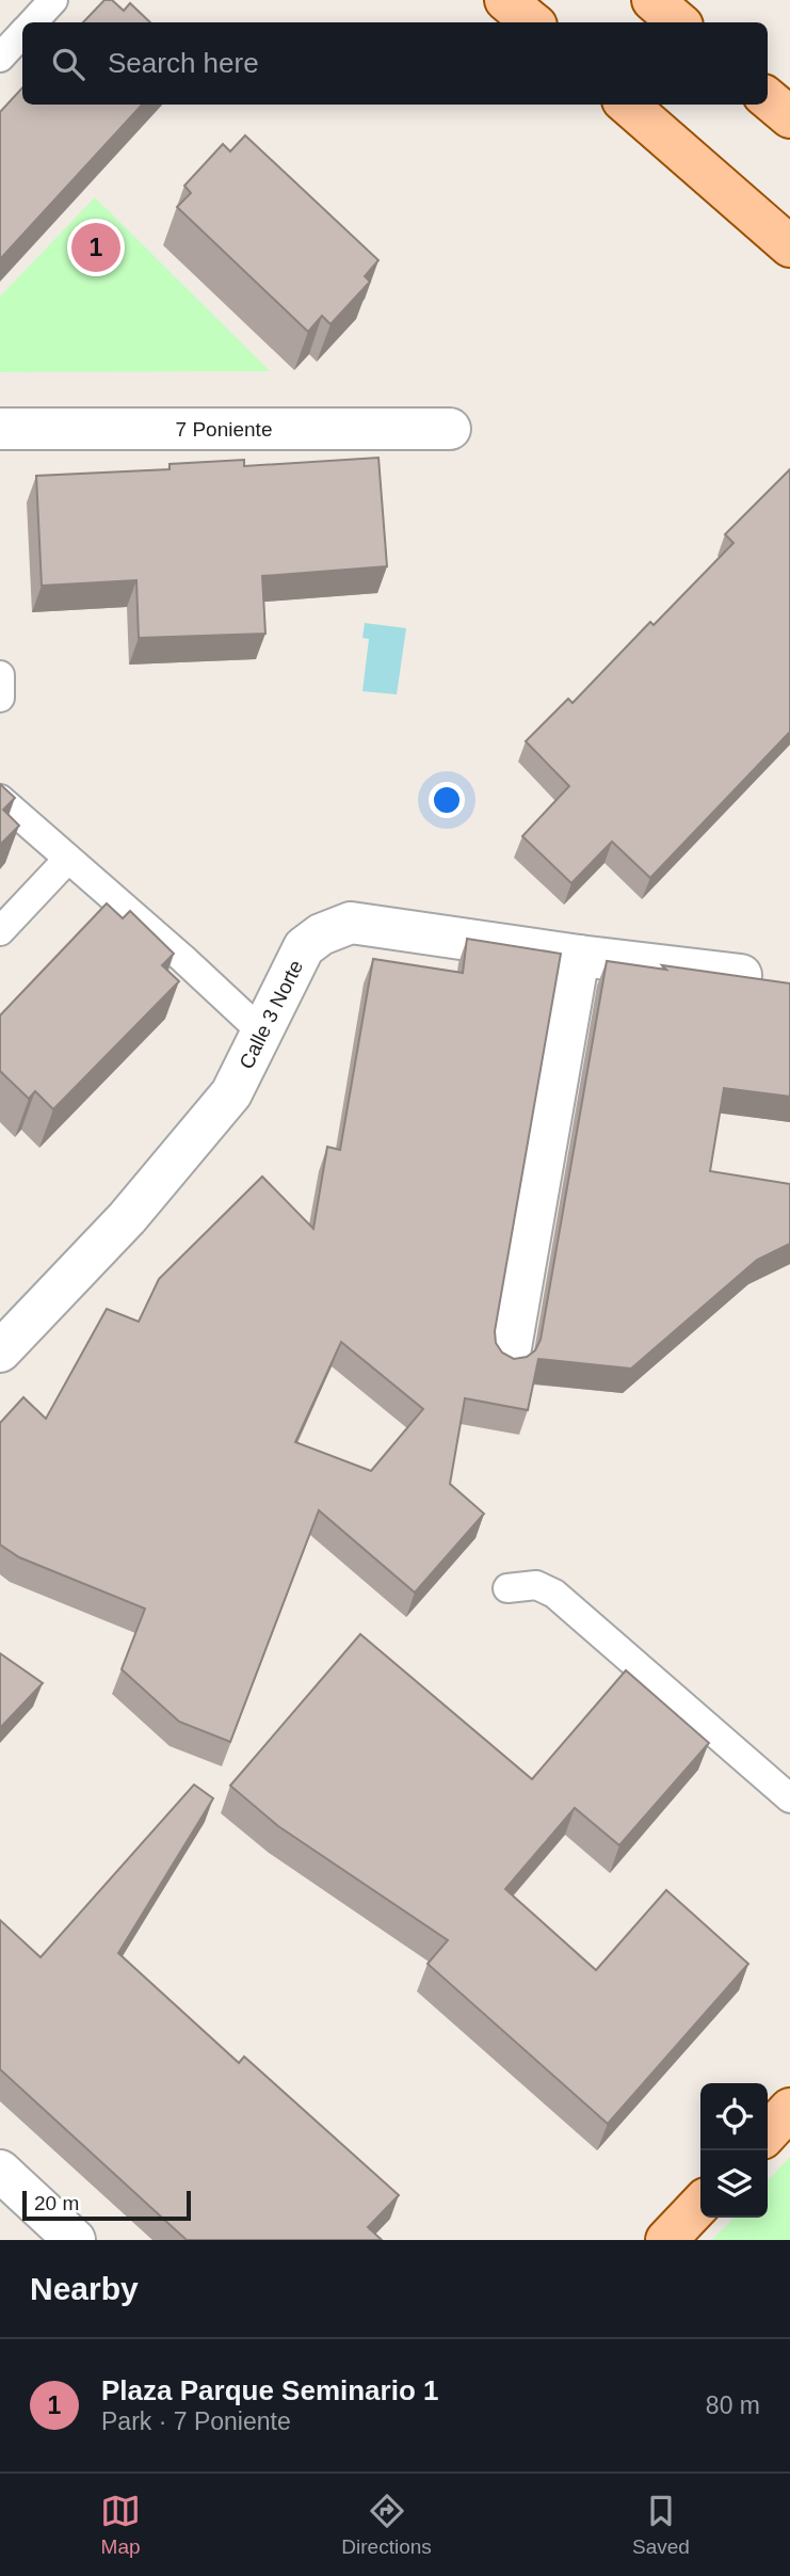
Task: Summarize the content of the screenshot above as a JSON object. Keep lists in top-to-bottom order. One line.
{"streets":{"street":["7 Poniente","Calle 3 Norte"]},"scale_bar":"20 m","page":{"search":"Search here","pins":"1","scale":"20 m","heading":"Nearby","list":[{"mark":"1","name":"Plaza Parque Seminario 1","note":"Park · 7 Poniente","value":"80 m"}],"nav":["Map","Directions","Saved"]}}
